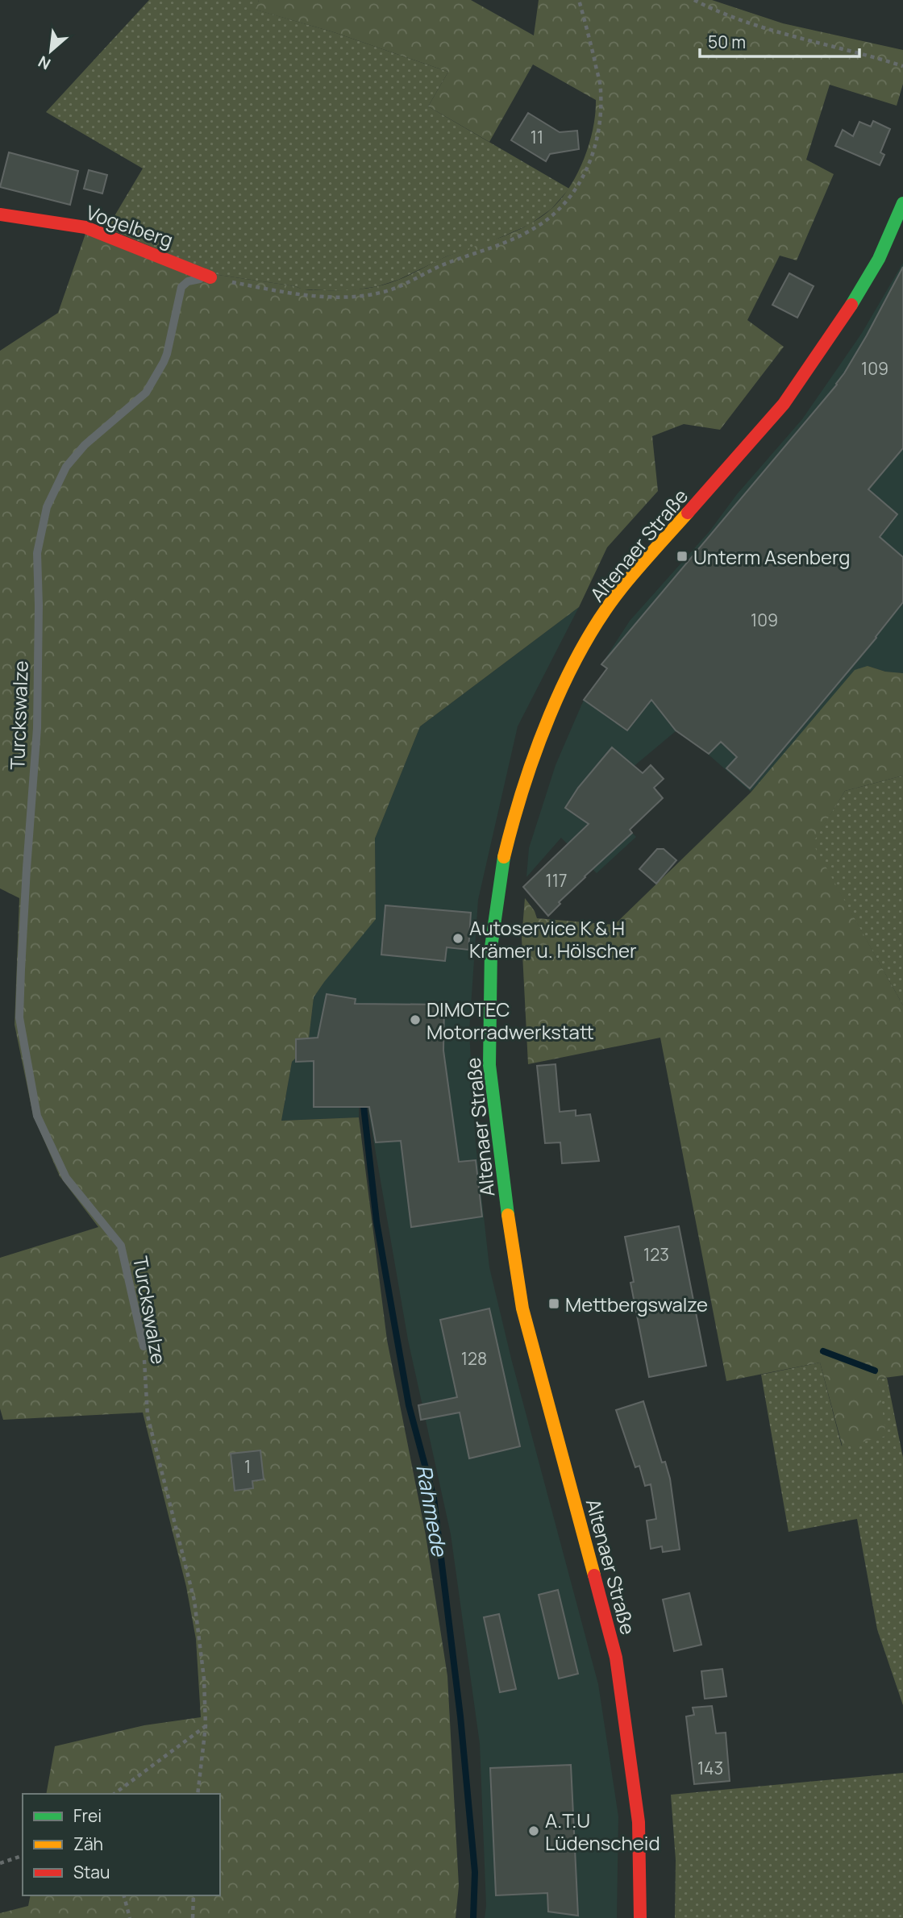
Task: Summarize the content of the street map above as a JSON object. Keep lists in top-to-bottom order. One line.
{"streets":{"main road":["Vogelberg","Altenaer Straße"],"lane":["Turckswalze"]},"crossings":[["Vogelberg","Turckswalze"]],"water":["Rahmede"],"places":{"transit":["Unterm Asenberg","Mettbergswalze"],"other":["Autoservice K & H Krämer u. Hölscher","DIMOTEC Motorradwerkstatt","A.T.U Lüdenscheid"]},"house_numbers":["11","109","109","117","123","128","1","143"],"legend":["Frei","Zäh","Stau"],"scale_bar":"50 m","north":"bottom left"}
